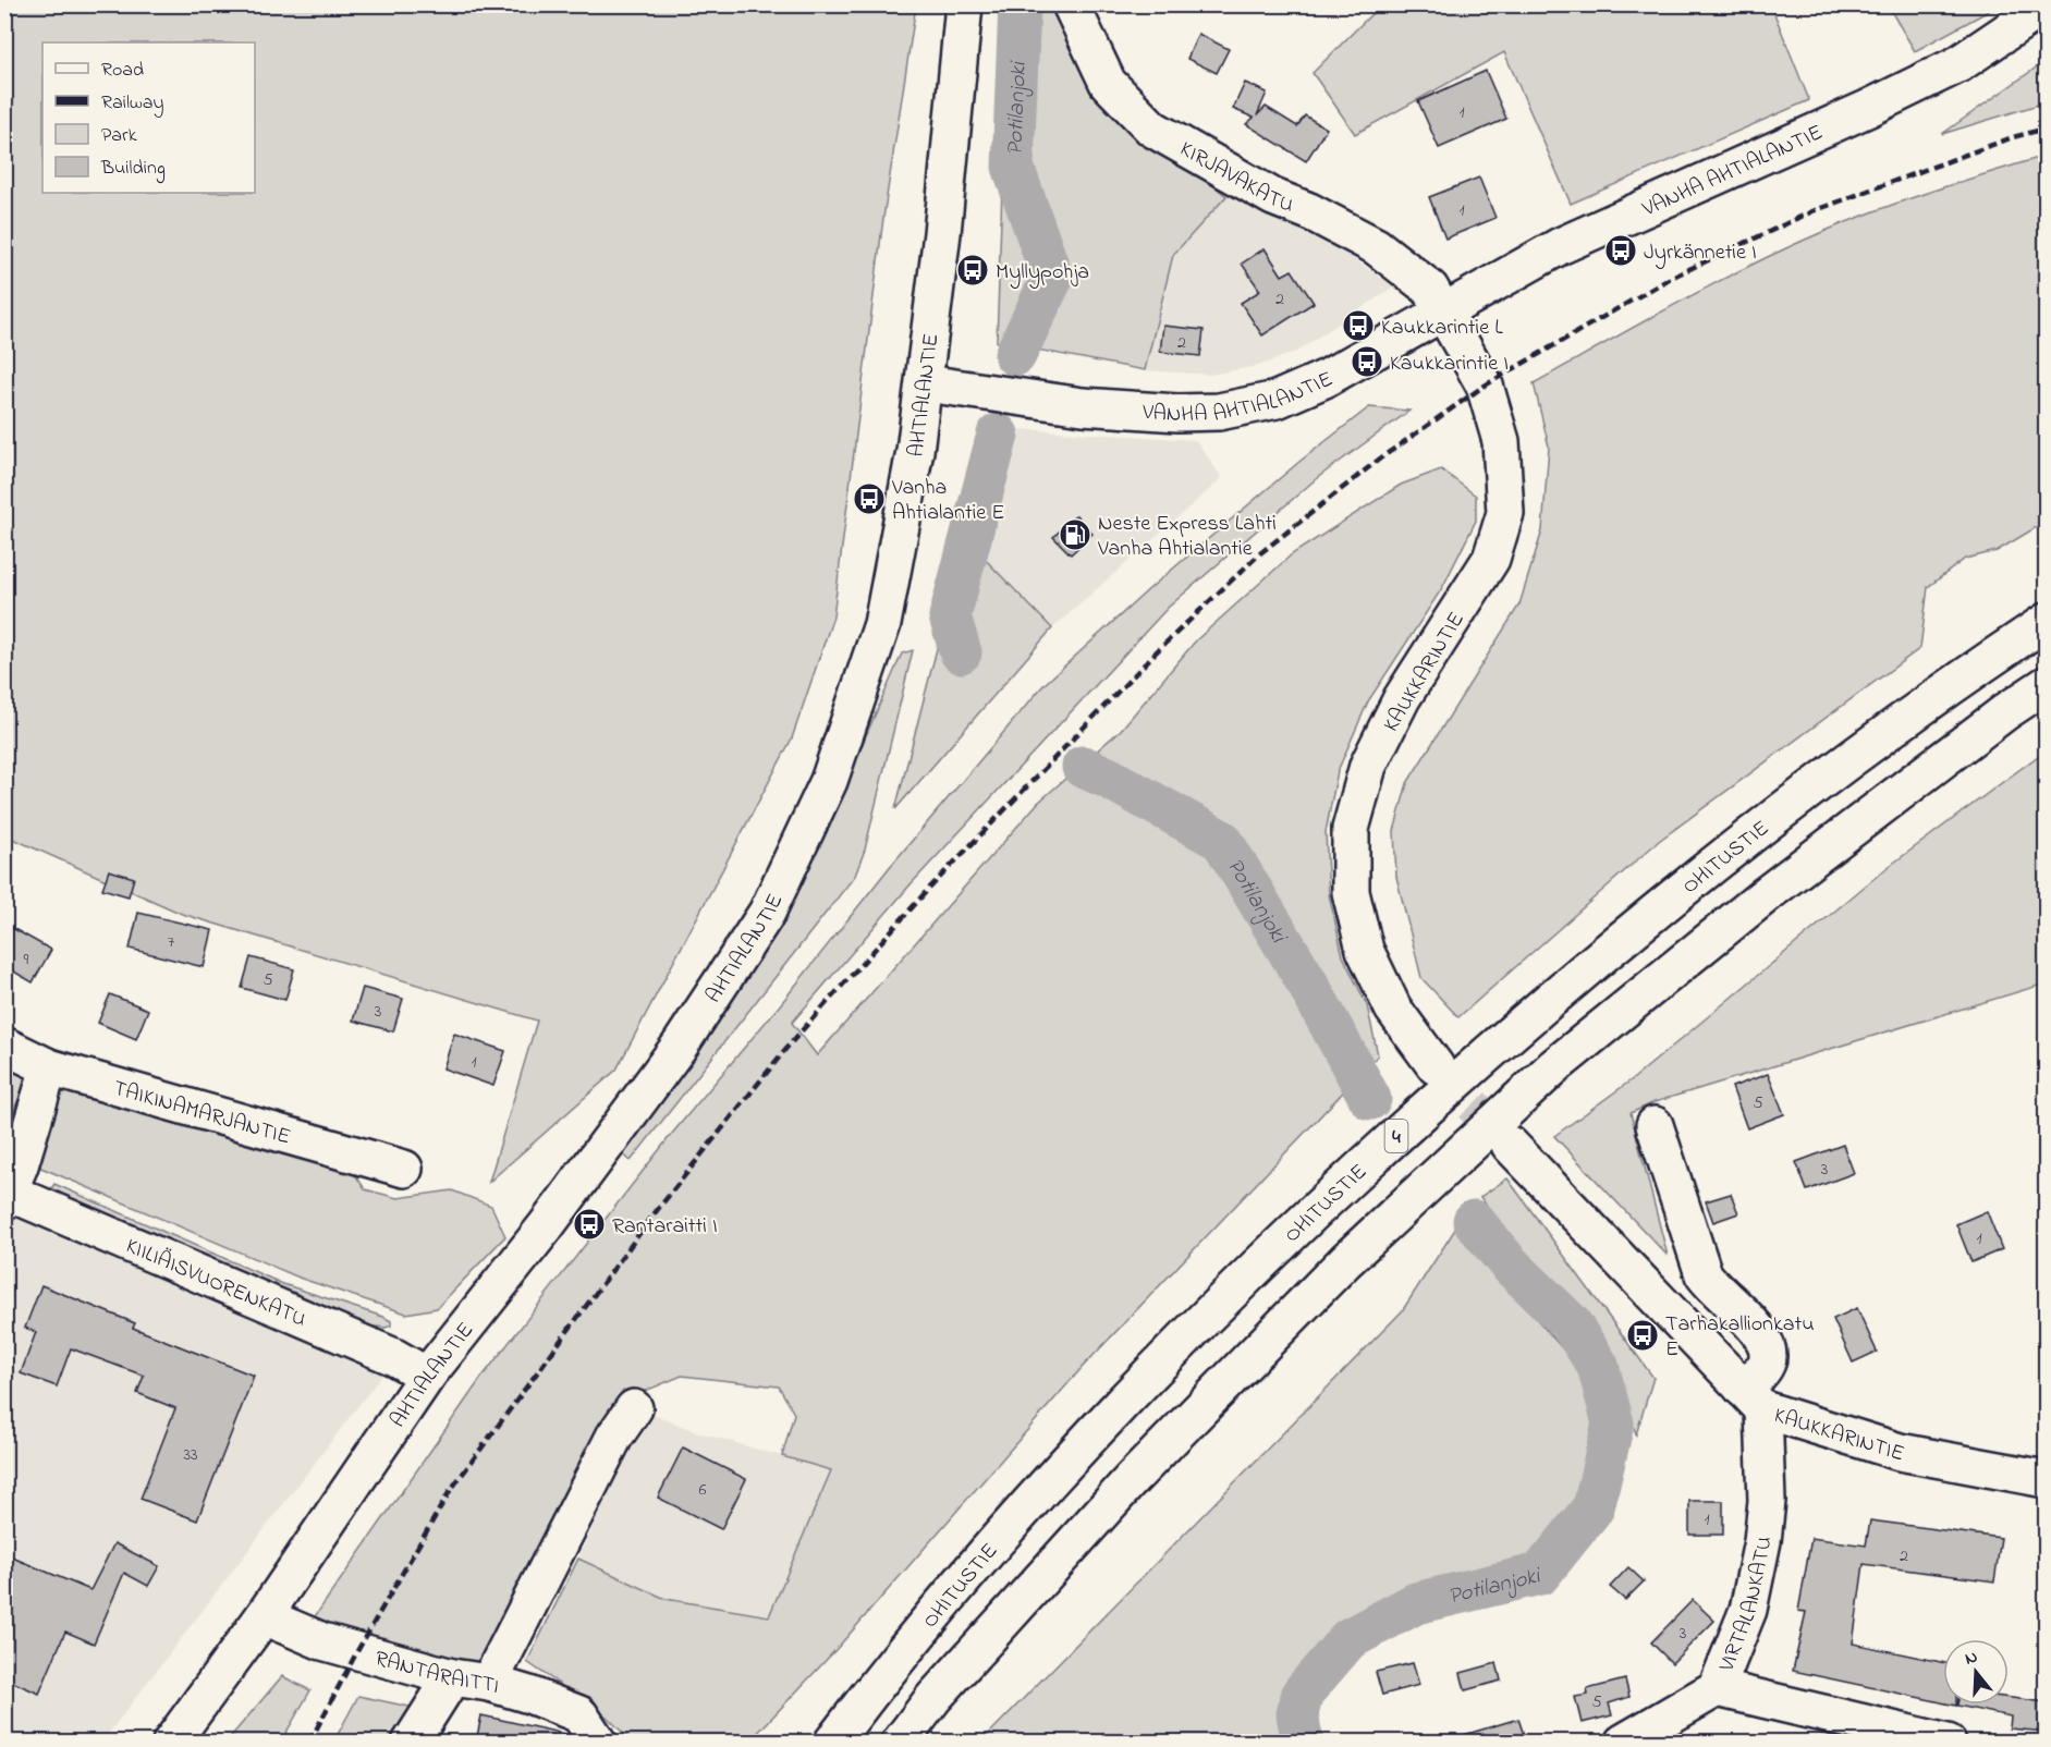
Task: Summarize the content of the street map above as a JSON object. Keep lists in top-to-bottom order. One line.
{"streets":{"main road":["VANHA AHTIALANTIE","KIRJAVAKATU","AHTIALANTIE","KAUKKARINTIE","OHITUSTIE","TAIKINAMARJANTIE","4","KIILIÄISVUORENKATU","VIRTALANKATU","RANTARAITTI"]},"crossings":[["VANHA AHTIALANTIE","KIRJAVAKATU"],["VANHA AHTIALANTIE","AHTIALANTIE"],["VANHA AHTIALANTIE","KAUKKARINTIE"],["KIRJAVAKATU","KAUKKARINTIE"],["AHTIALANTIE","KIILIÄISVUORENKATU"],["AHTIALANTIE","RANTARAITTI"],["KAUKKARINTIE","VIRTALANKATU"]],"water":["Potilanjoki"],"places":{"bus stop":["Jyrkännetie I","Myllypohja","Kaukkarintie L","Kaukkarintie I","Vanha Ahtialantie E","Rantaraitti I","Tarhakallionkatu E"],"fuel station":["Neste Express Lahti Vanha Ahtialantie"]},"house_numbers":["1","1","2","2","7","9","5","3","1","5","3","1","33","6","1","2","3","5"],"legend":["Road","Railway","Park","Building"],"north":"top"}
